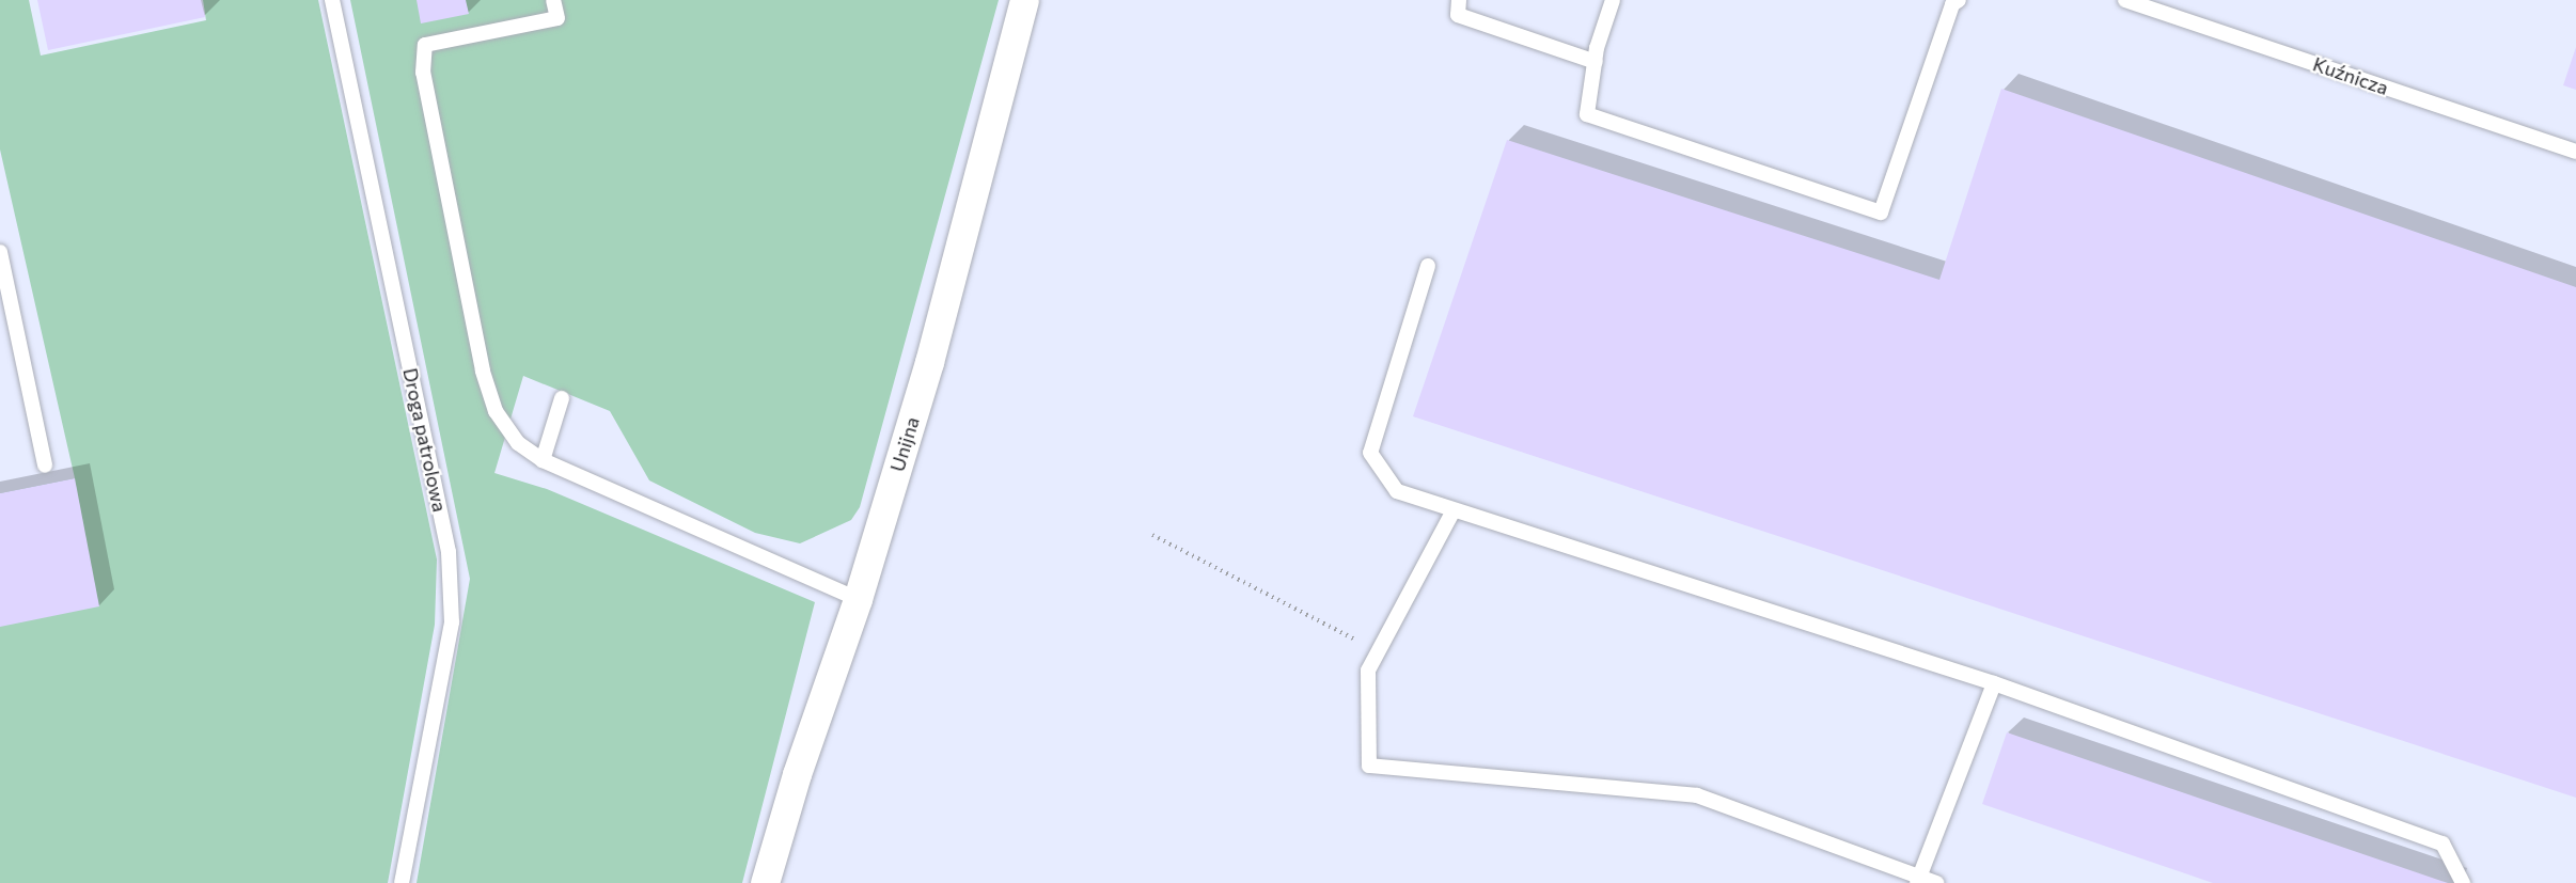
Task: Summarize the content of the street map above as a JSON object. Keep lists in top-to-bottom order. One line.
{"streets":{"street":["Unijna"],"lane":["Kuźnicza","Droga patrolowa"]}}
